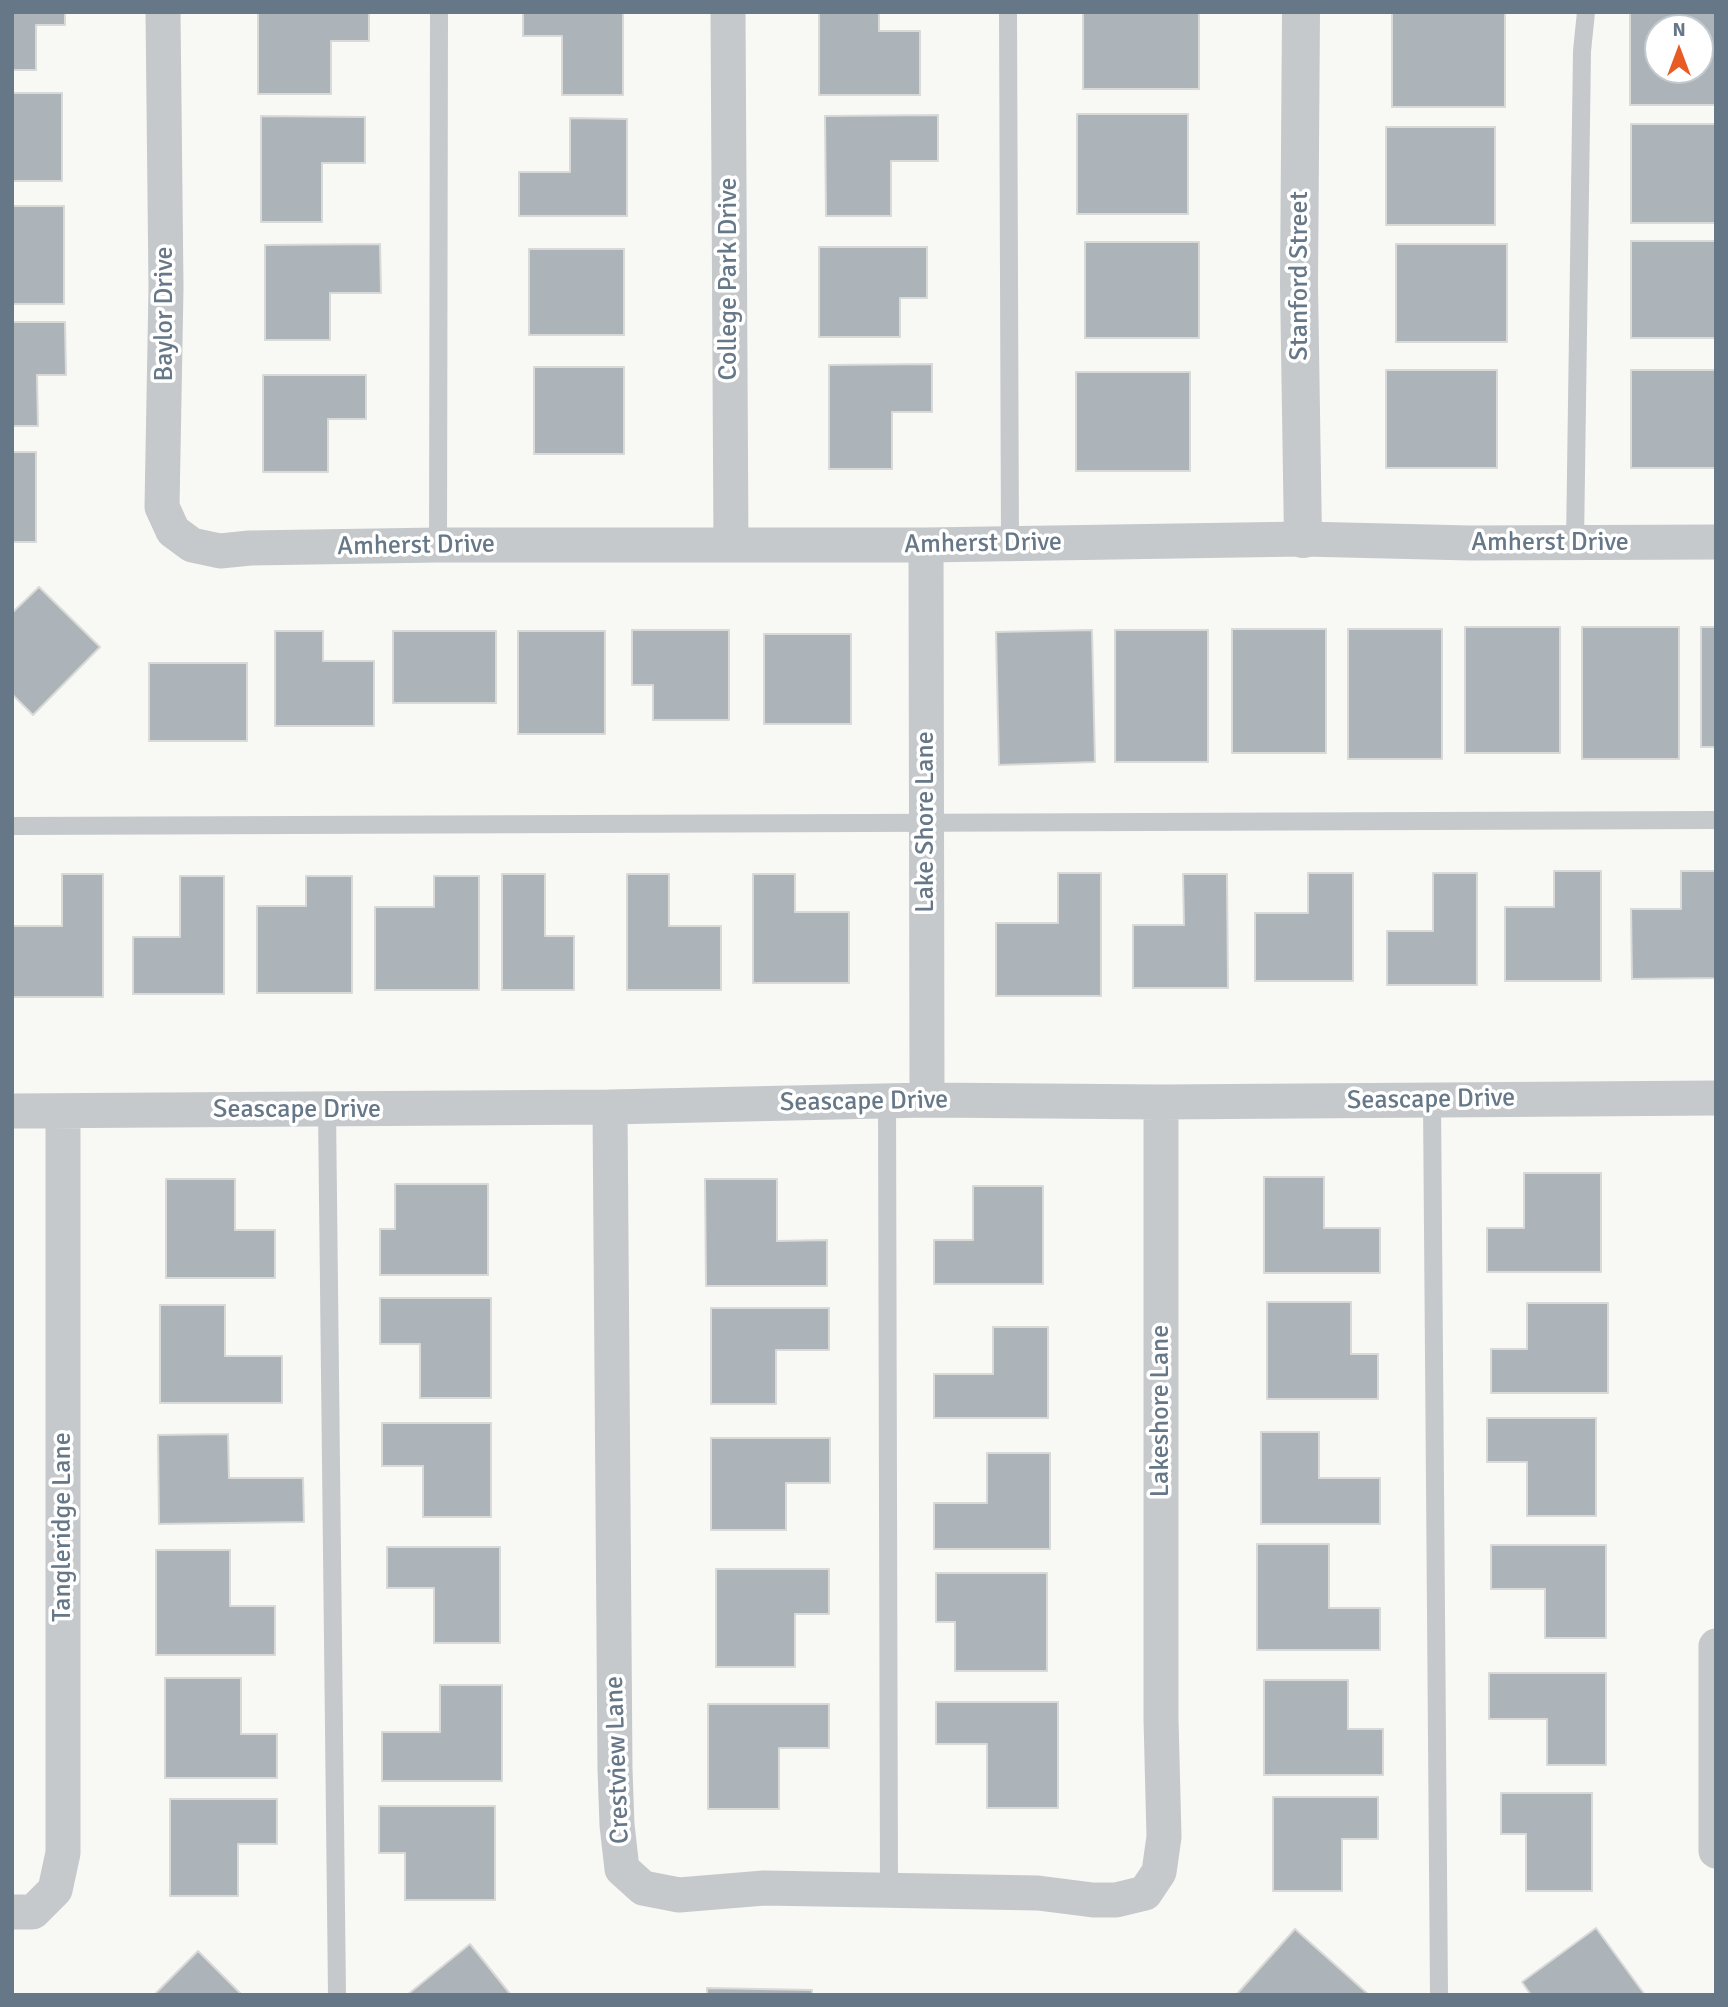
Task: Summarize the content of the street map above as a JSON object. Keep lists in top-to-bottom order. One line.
{"streets":{"street":["Stanford Street","College Park Drive","Baylor Drive","Amherst Drive","Lake Shore Lane","Seascape Drive","Lakeshore Lane","Tangleridge Lane","Crestview Lane"]},"crossings":[["Stanford Street","Amherst Drive"],["College Park Drive","Amherst Drive"],["Baylor Drive","Amherst Drive"],["Amherst Drive","Lake Shore Lane"],["Lake Shore Lane","Seascape Drive"],["Seascape Drive","Lakeshore Lane"],["Seascape Drive","Tangleridge Lane"],["Seascape Drive","Crestview Lane"],["Lakeshore Lane","Crestview Lane"]],"north":"top"}
